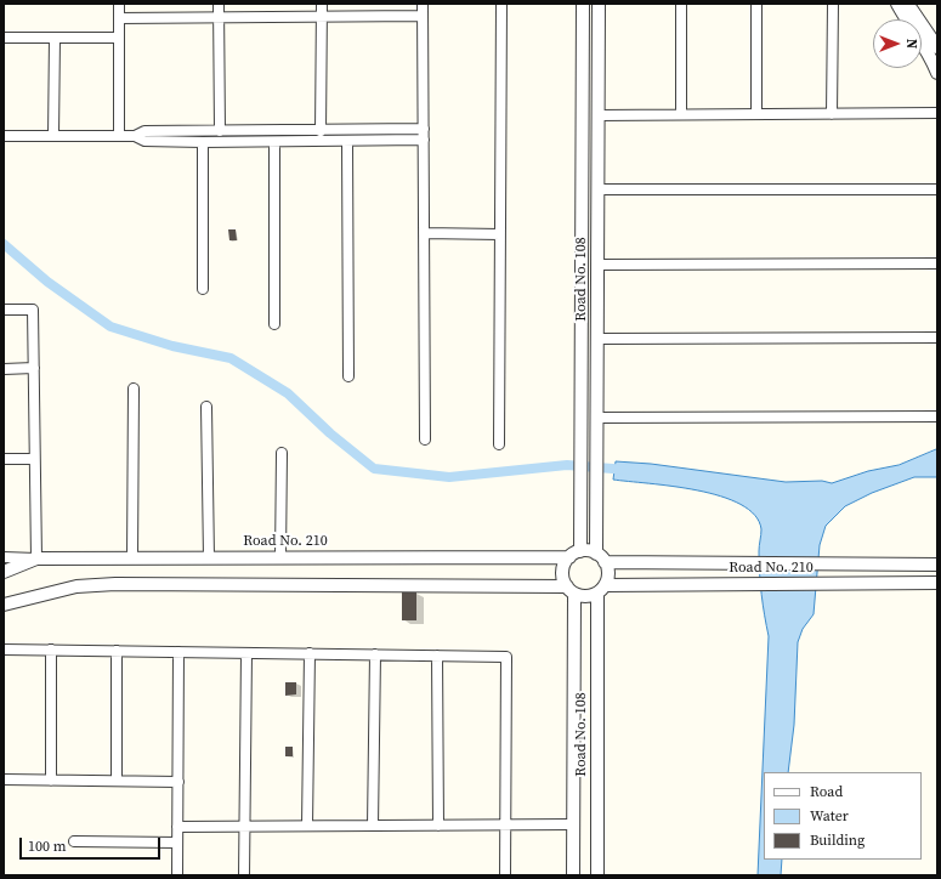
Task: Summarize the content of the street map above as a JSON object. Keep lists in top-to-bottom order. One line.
{"streets":{"street":["Road No. 108","Road No. 210"]},"crossings":[["Road No. 108","Road No. 210"]],"legend":["Road","Water","Building"],"scale_bar":"100 m","north":"right"}
